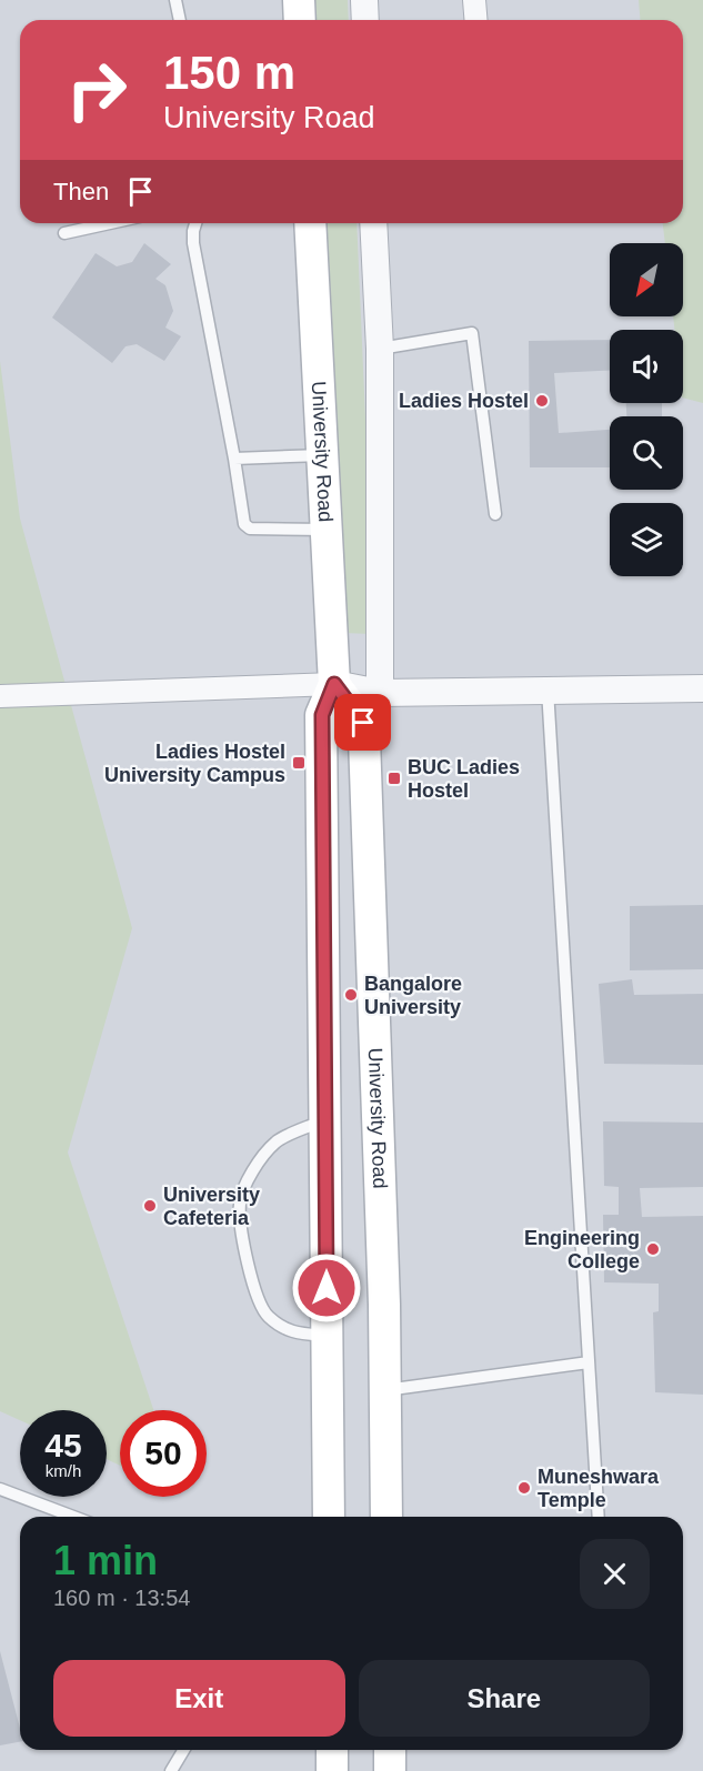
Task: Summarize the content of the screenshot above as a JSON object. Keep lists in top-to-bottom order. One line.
{"streets":{"main road":["University Road"]},"places":{"other":["Ladies Hostel","Bangalore University","University Cafeteria","Engineering College","Muneshwara Temple"],"transit":["Ladies Hostel University Campus","BUC Ladies Hostel"]},"north":"bottom left","page":{"turn":["150 m","University Road"],"then":"Then","speed":"45 km/h","limit":"50","heading":["1 min","160 m · 13:54"],"buttons":["Exit","Share"]}}
